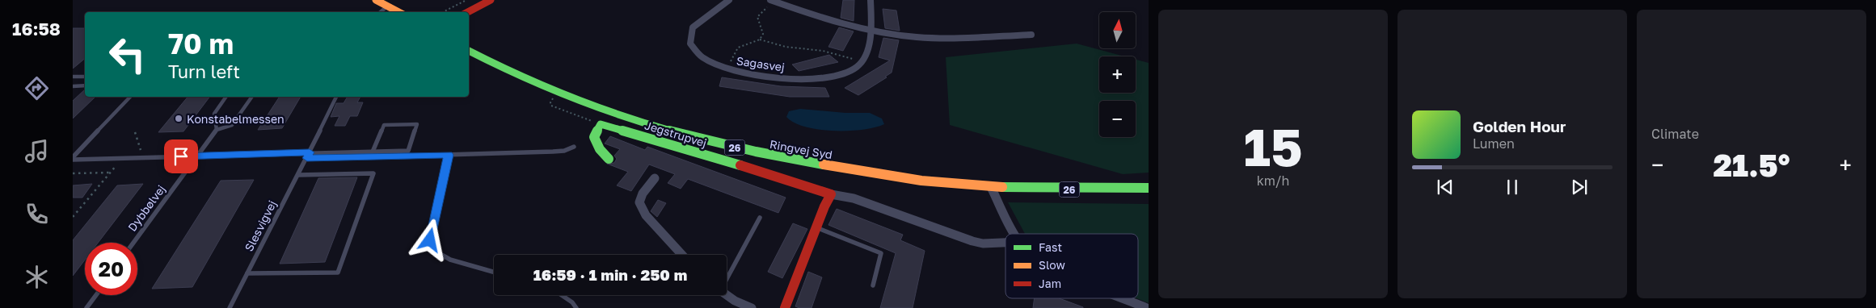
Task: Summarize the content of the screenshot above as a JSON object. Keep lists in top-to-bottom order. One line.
{"streets":{"main road":["Jegstrupvej","26","Ringvej Syd"],"street":["Sagasvej"],"lane":["Dybbølvej","Slesvigvej"]},"places":["Konstabelmessen"],"legend":["Fast","Slow","Jam"],"north":"top","page":{"tabs":"16:58","tile":[["15","km/h"],"Climate"],"map_buttons":["+","−"],"turn":["70 m","Turn left"],"song":["Golden Hour","Lumen"],"heat":["−","21.5°","+"],"limit":"20","trip":"16:59 · 1 min · 250 m"}}
